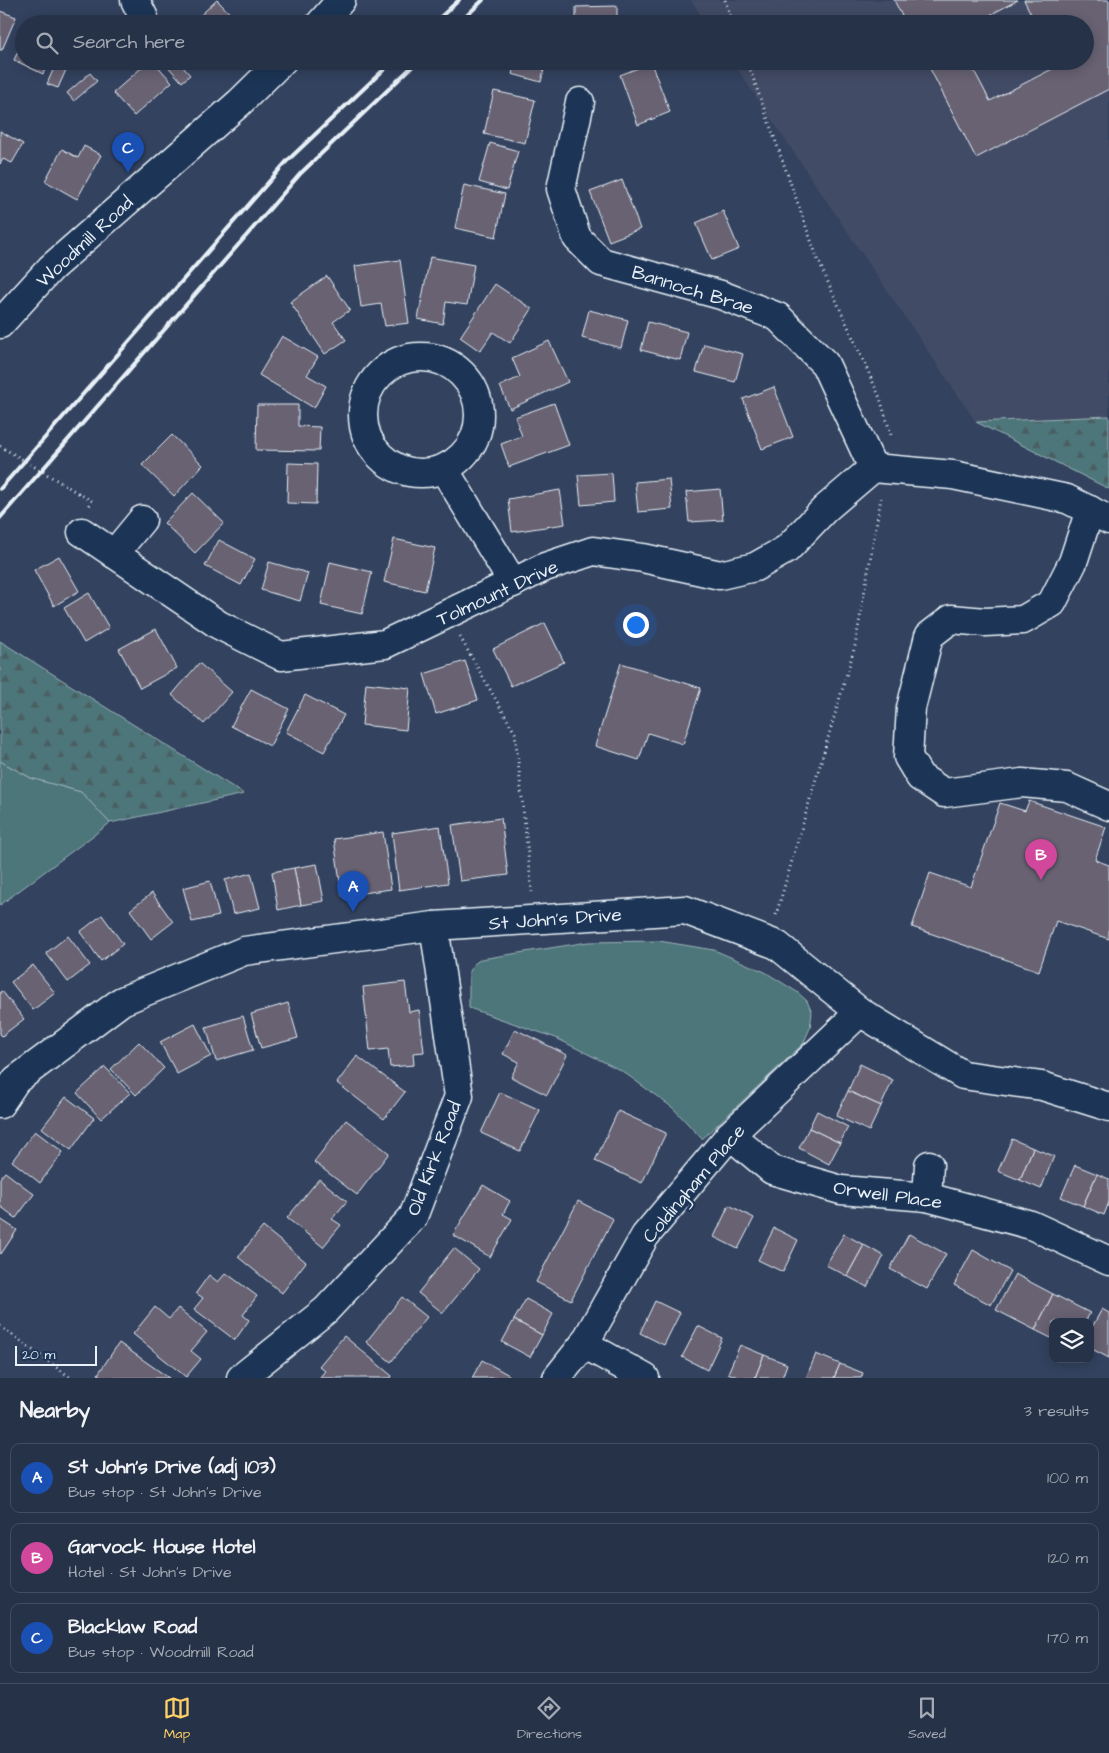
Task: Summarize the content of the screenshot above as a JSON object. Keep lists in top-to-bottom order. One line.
{"streets":{"street":["Woodmill Road","Bannoch Brae","Tolmount Drive","St John's Drive","Old Kirk Road","Coldingham Place","Orwell Place"]},"crossings":[["Bannoch Brae","Tolmount Drive"],["St John's Drive","Old Kirk Road"],["St John's Drive","Coldingham Place"],["Coldingham Place","Orwell Place"]],"scale_bar":"20 m","page":{"search":"Search here","pins":["C","B","A"],"scale":"20 m","heading":["Nearby","3 results"],"list":[{"mark":"A","name":"St John's Drive (adj 103)","note":"Bus stop · St John's Drive","value":"100 m"},{"mark":"B","name":"Garvock House Hotel","note":"Hotel · St John's Drive","value":"120 m"},{"mark":"C","name":"Blacklaw Road","note":"Bus stop · Woodmill Road","value":"170 m"}],"nav":["Map","Directions","Saved"]}}
